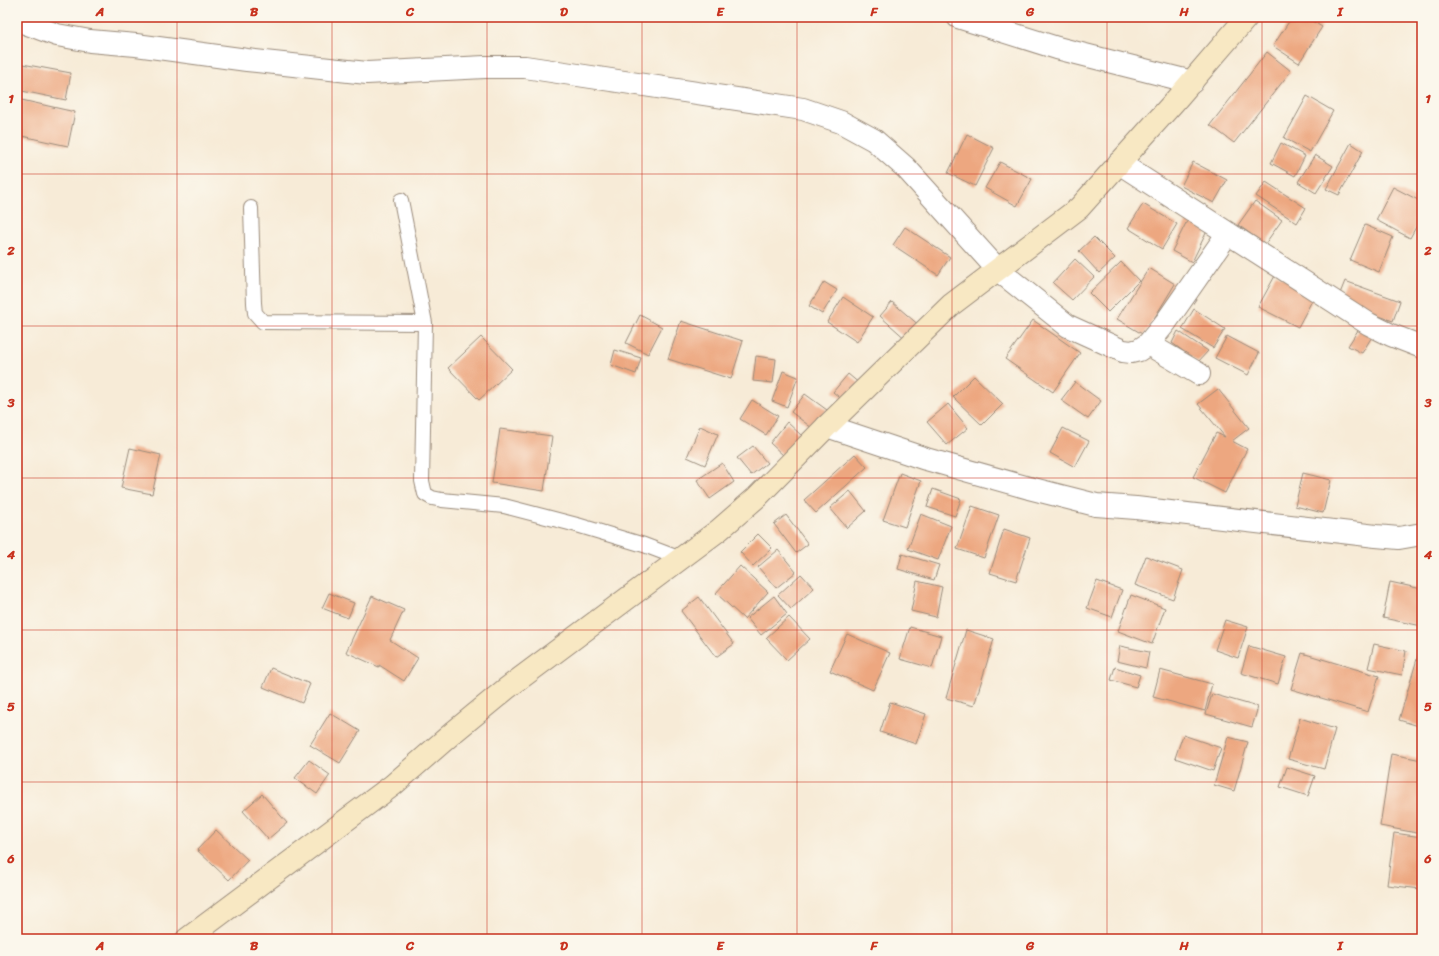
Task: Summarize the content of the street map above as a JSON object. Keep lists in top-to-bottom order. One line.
{"grid":{"columns":["A","B","C","D","E","F","G","H","I"],"rows":["1","2","3","4","5","6"]}}
